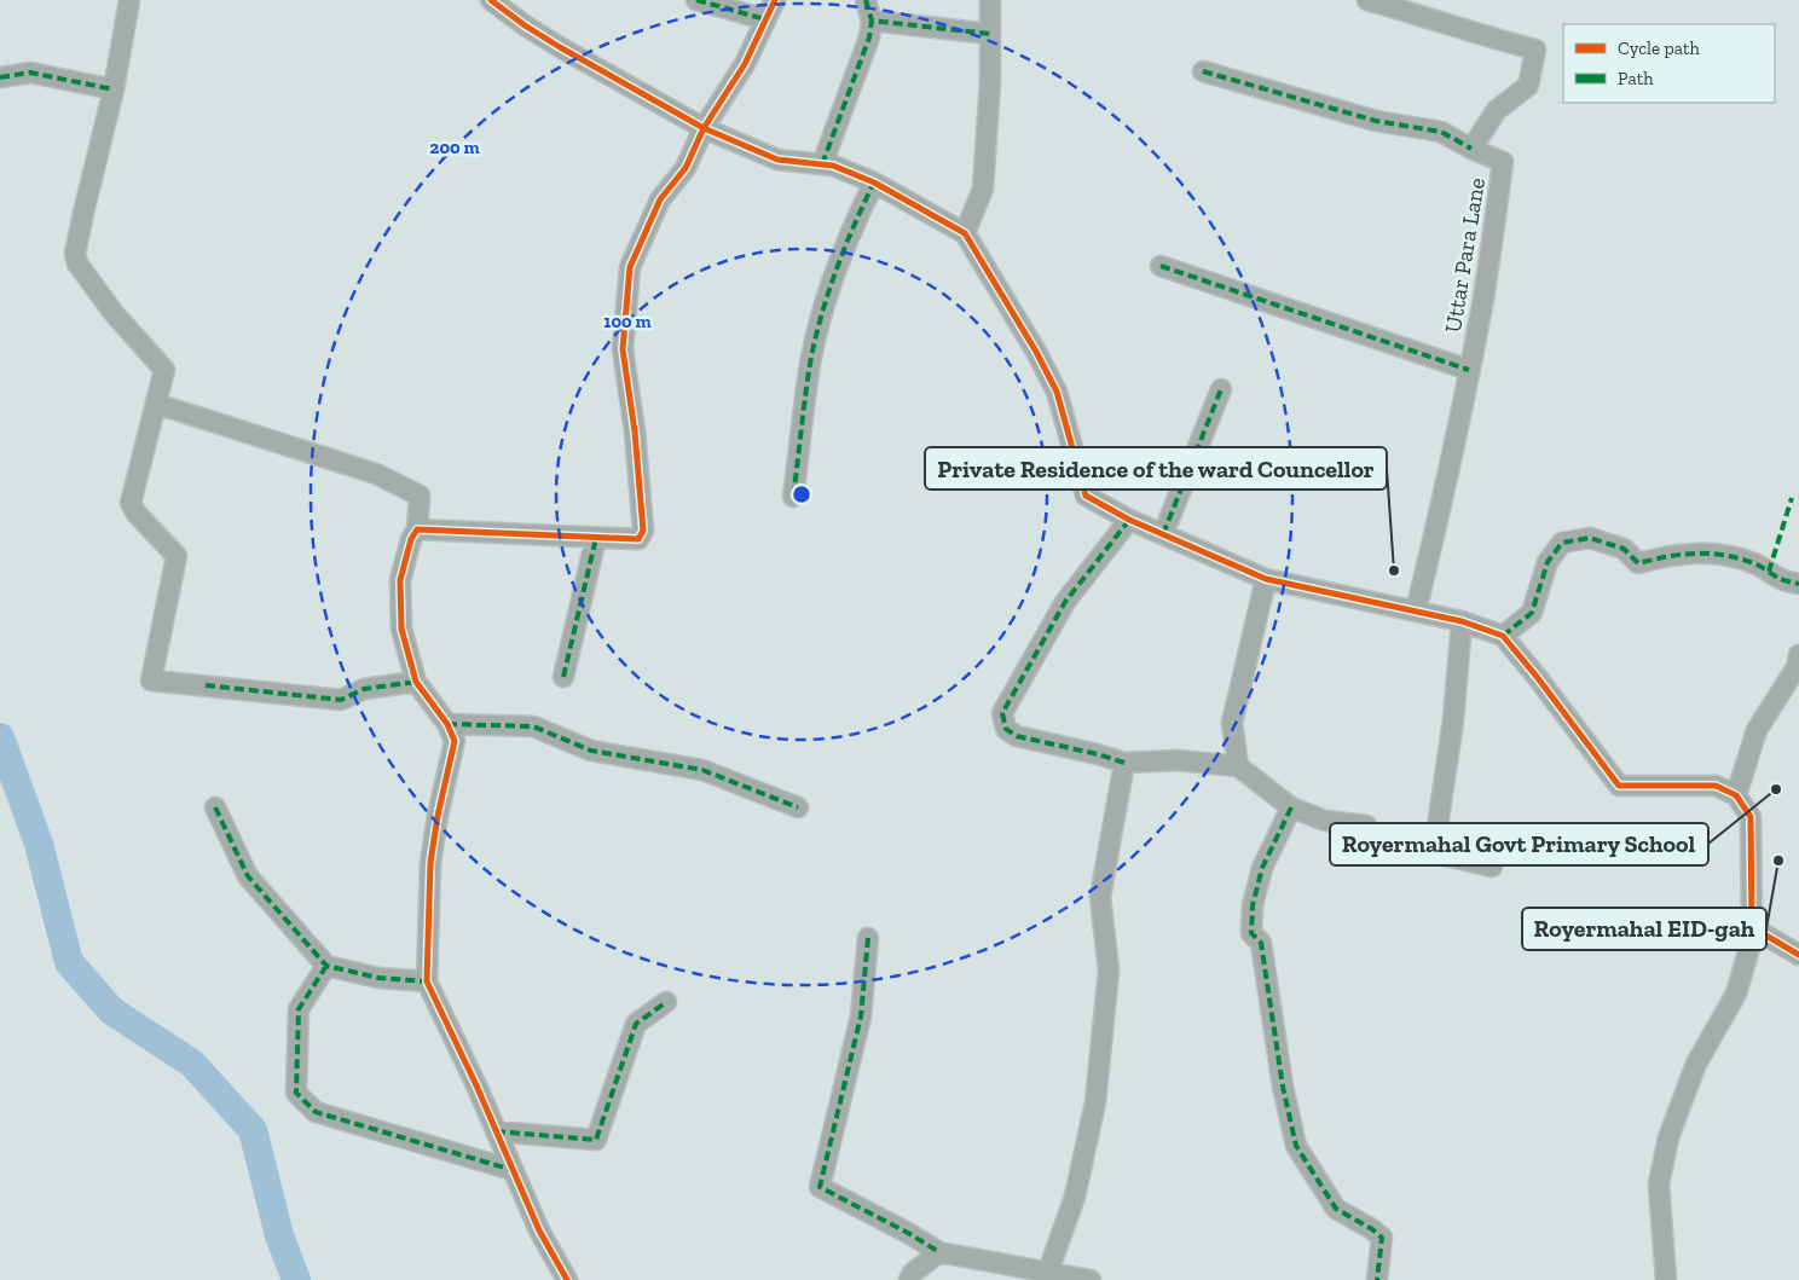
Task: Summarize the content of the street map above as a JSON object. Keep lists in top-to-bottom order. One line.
{"streets":{"street":["Uttar Para Lane"]},"places":["Private Residence of the ward Councellor","Royermahal Govt Primary School","Royermahal EID-gah"],"legend":["Cycle path","Path"],"rings":["200 m","100 m"]}
